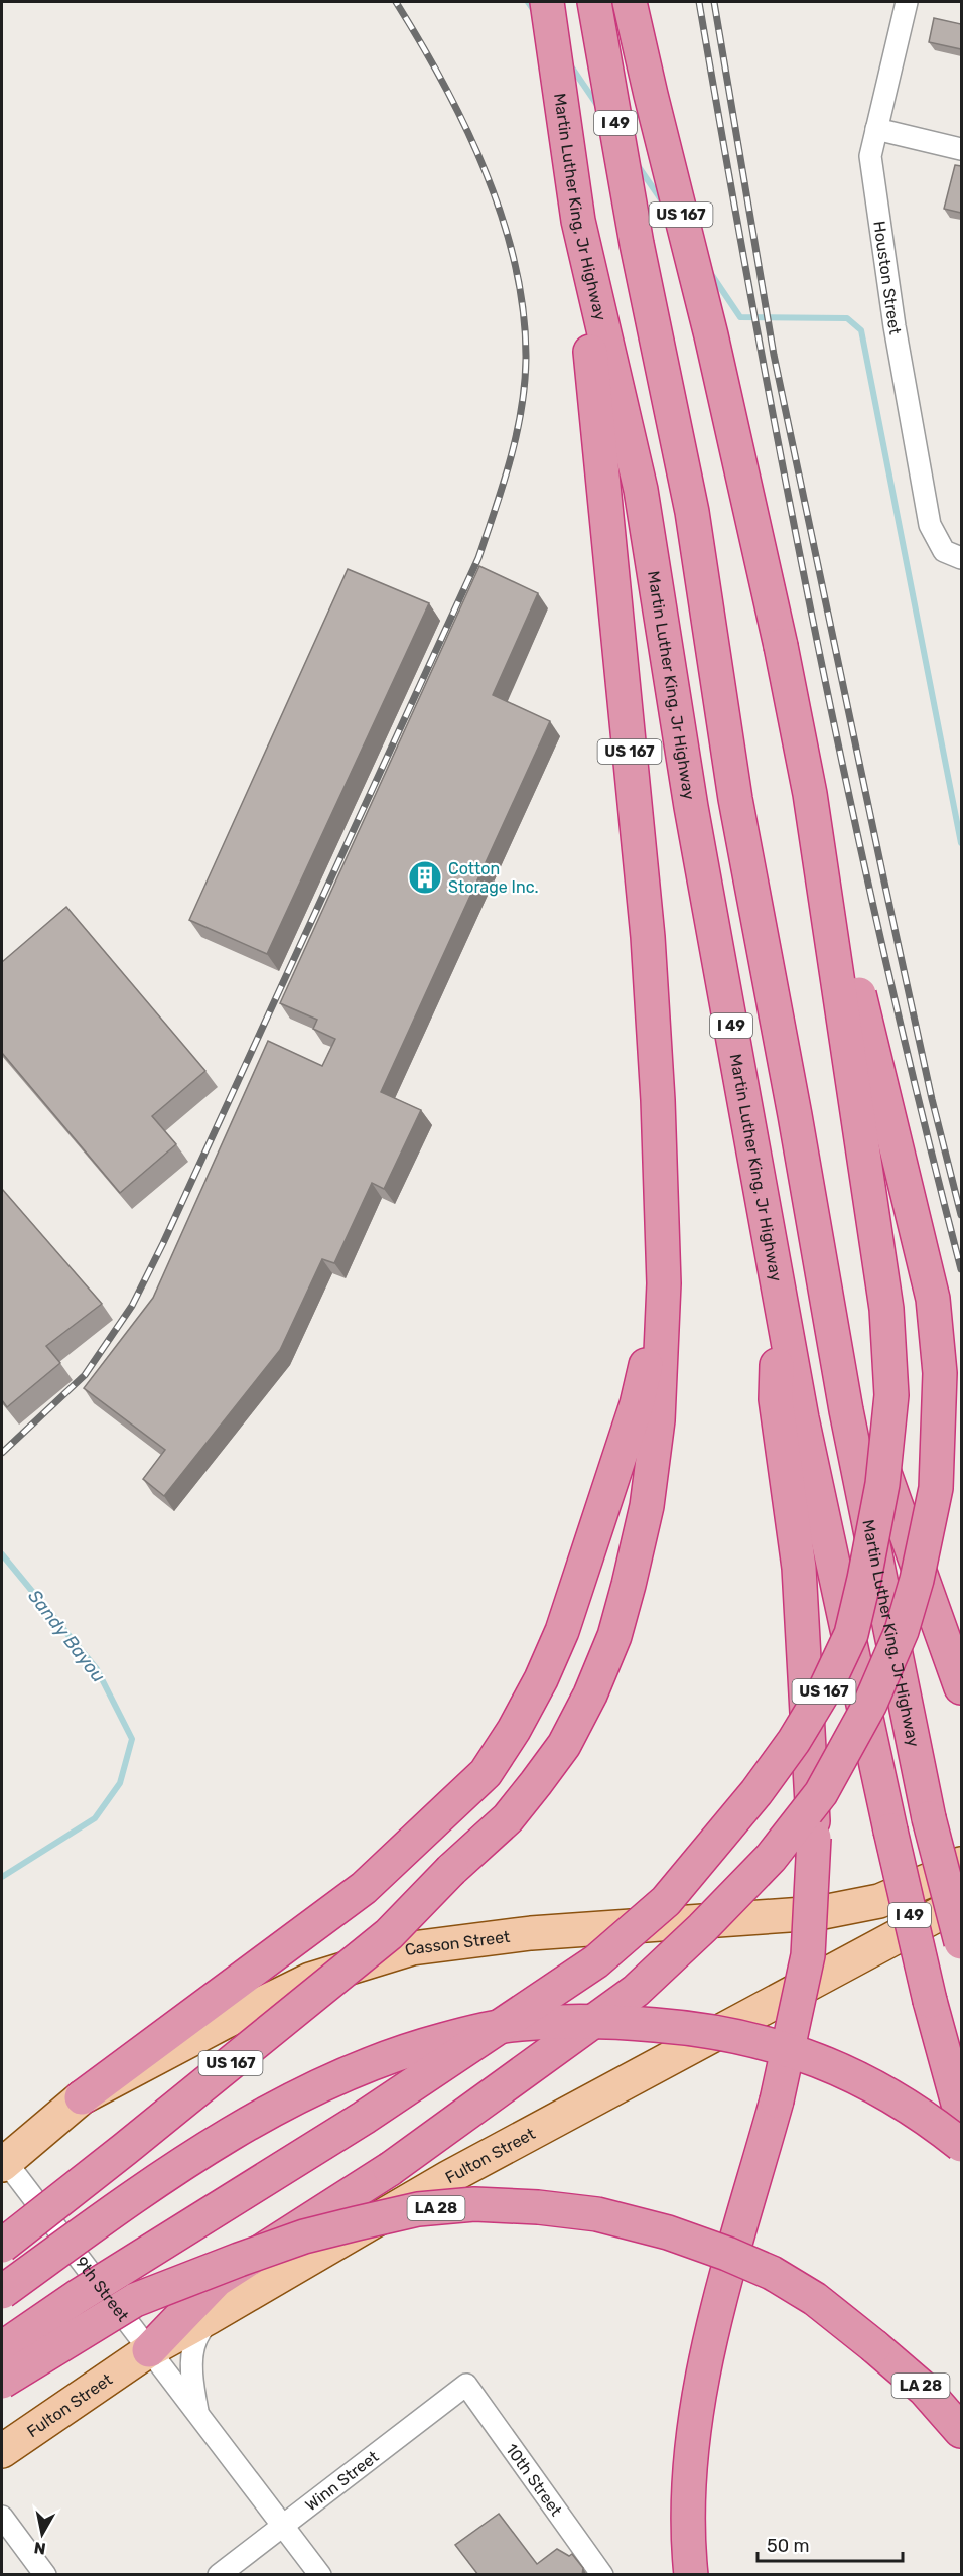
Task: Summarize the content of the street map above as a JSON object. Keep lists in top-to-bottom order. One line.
{"streets":{"highway":["I 49","Martin Luther King, Jr Highway","US 167","LA 28"],"main road":["Casson Street","Fulton Street"],"street":["Houston Street","9th Street","10th Street","Winn Street"]},"crossings":[["Martin Luther King, Jr Highway","US 167"],["Casson Street","9th Street"],["Fulton Street","9th Street"],["9th Street","Winn Street"],["10th Street","Winn Street"]],"water":["Sandy Bayou"],"places":{"building":["Cotton Storage Inc."]},"scale_bar":"50 m","north":"bottom"}
